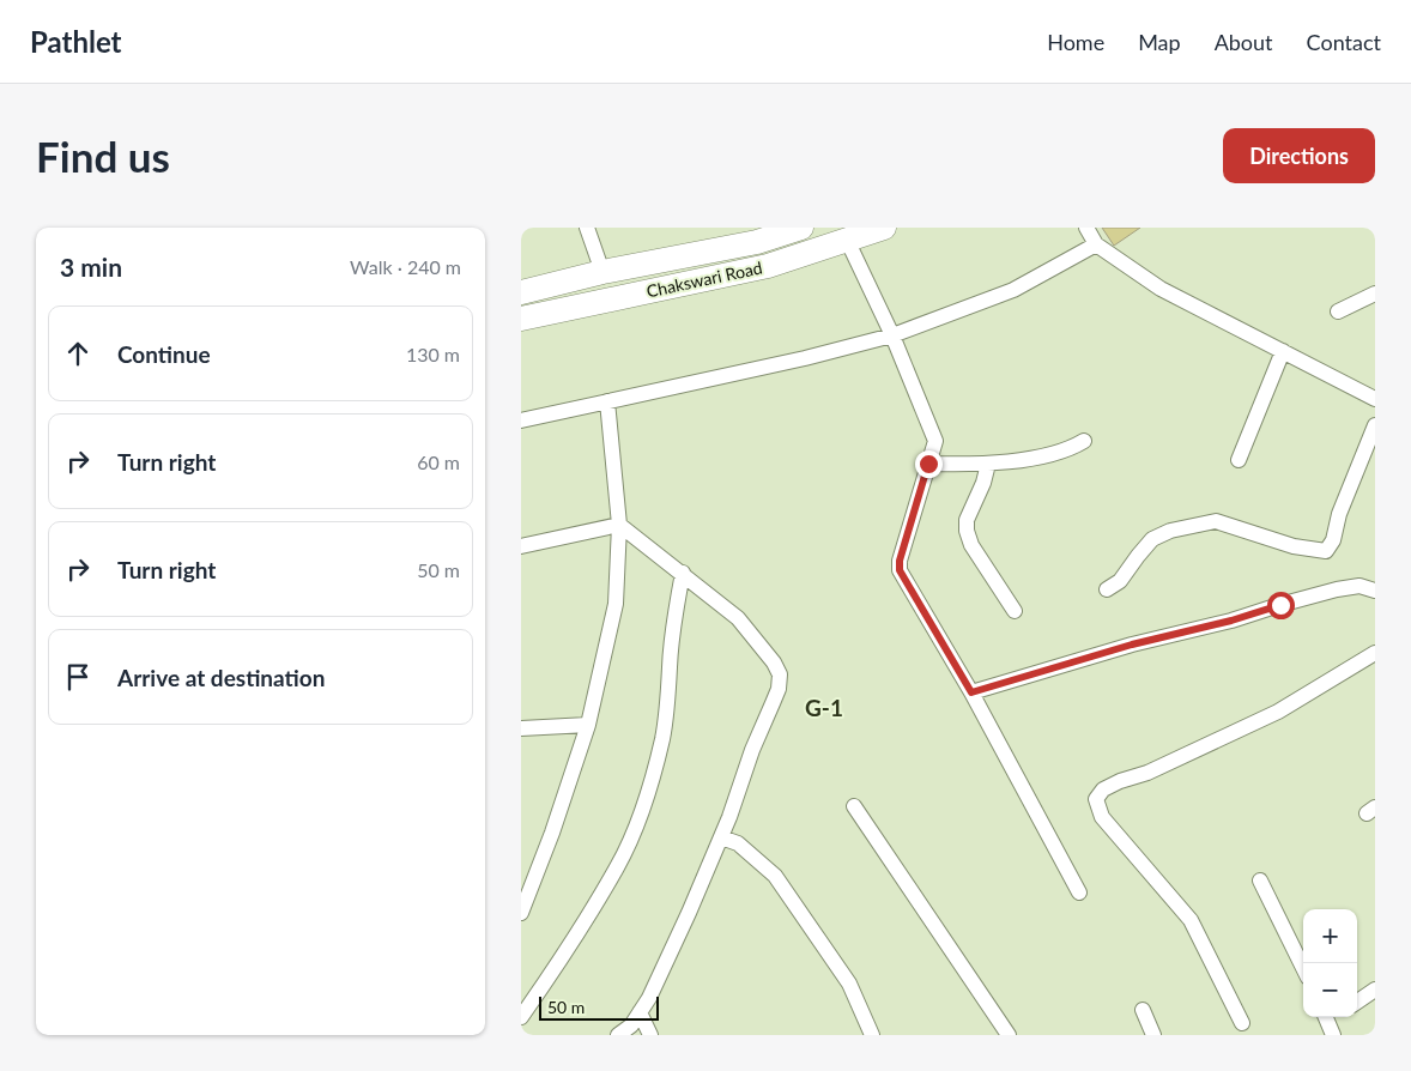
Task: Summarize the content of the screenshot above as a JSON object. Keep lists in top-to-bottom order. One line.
{"streets":{"main road":["Chakswari Road"]},"districts":["G-1"],"scale_bar":"50 m","page":{"header":"Pathlet","nav":["Home","Map","About","Contact"],"buttons":"Directions","title":"Find us","heading":["3 min","Walk · 240 m"],"list":[["Continue","130 m"],["Turn right","60 m"],["Turn right","50 m"],"Arrive at destination"],"map_buttons":["+","−"],"scale":"50 m"}}
